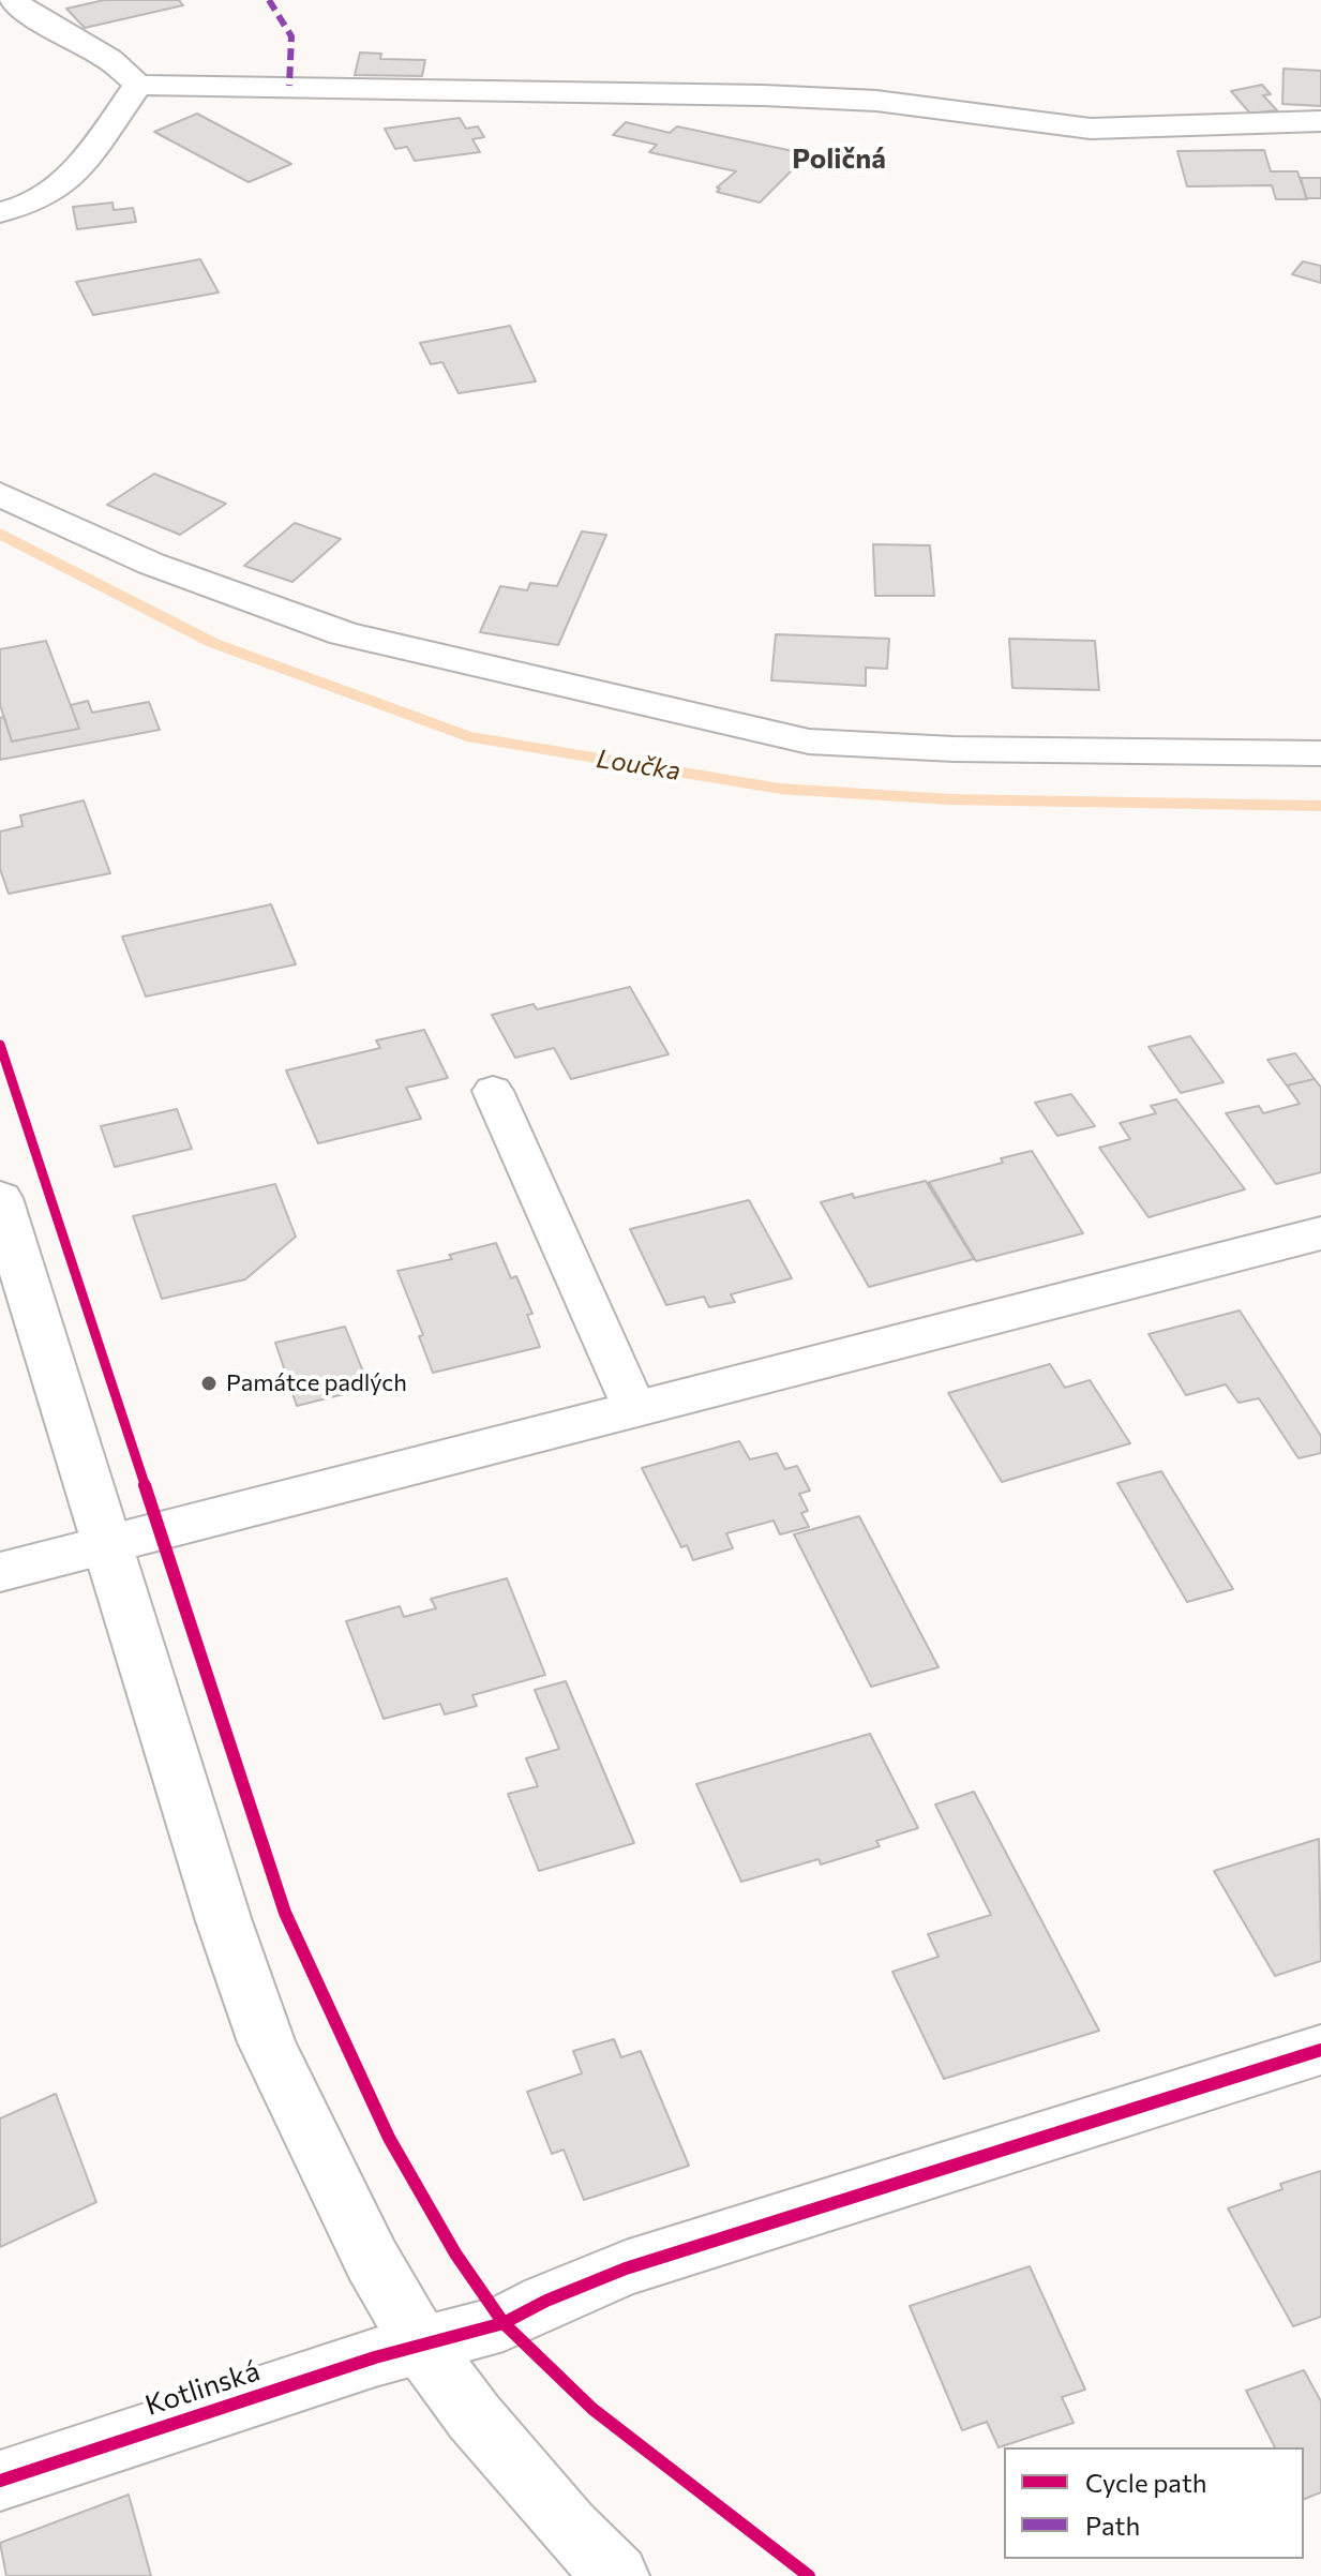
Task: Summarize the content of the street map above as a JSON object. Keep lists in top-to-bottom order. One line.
{"streets":{"street":["Kotlinská"]},"districts":["Poličná"],"water":["Loučka"],"places":["Památce padlých"],"legend":["Cycle path","Path"]}
